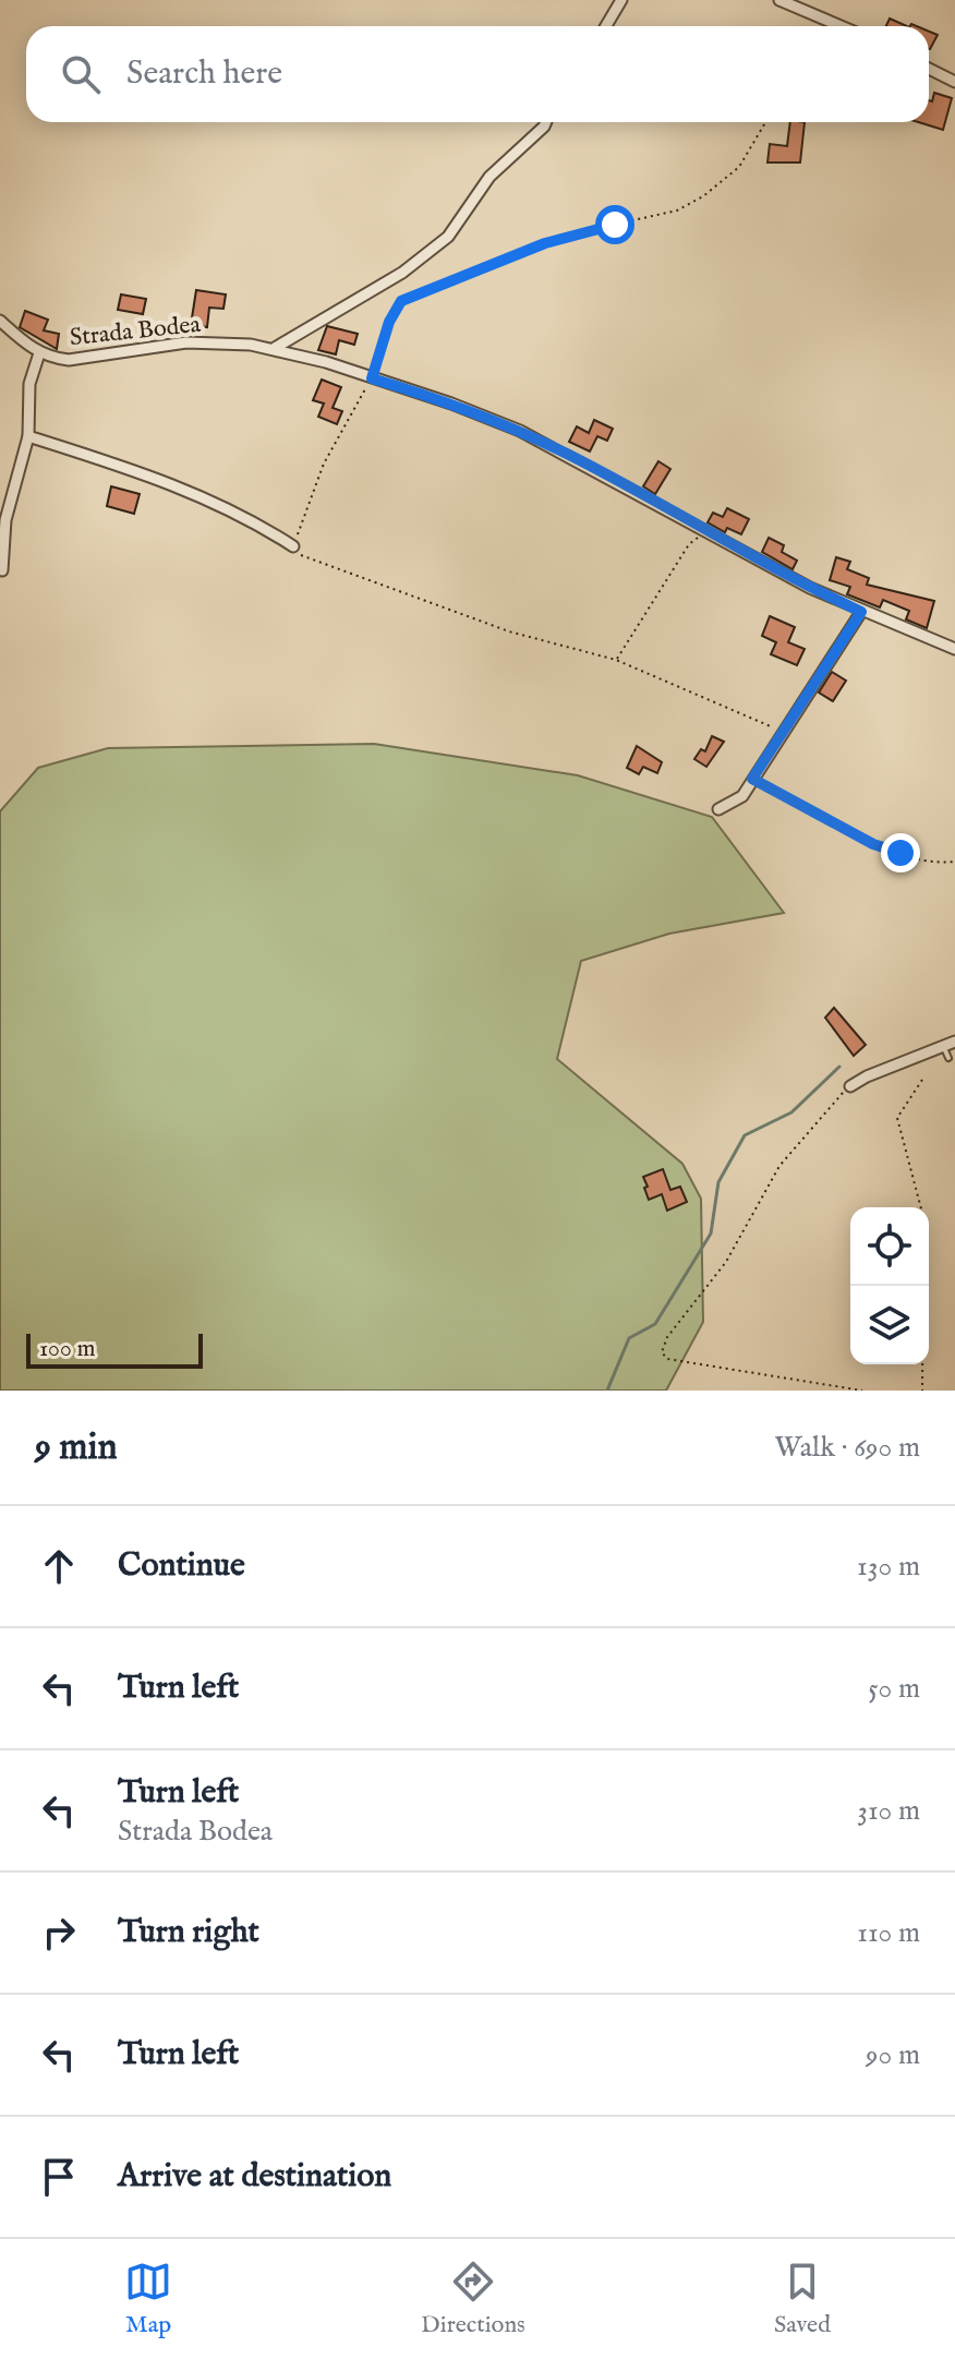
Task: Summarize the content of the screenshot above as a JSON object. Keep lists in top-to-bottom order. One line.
{"streets":{"street":["Strada Bodea"]},"scale_bar":"100 m","page":{"search":"Search here","scale":"100 m","heading":["9 min","Walk · 690 m"],"list":[["Continue","130 m"],["Turn left","50 m"],["Turn left","Strada Bodea","310 m"],["Turn right","110 m"],["Turn left","90 m"],"Arrive at destination"],"nav":["Map","Directions","Saved"]}}
